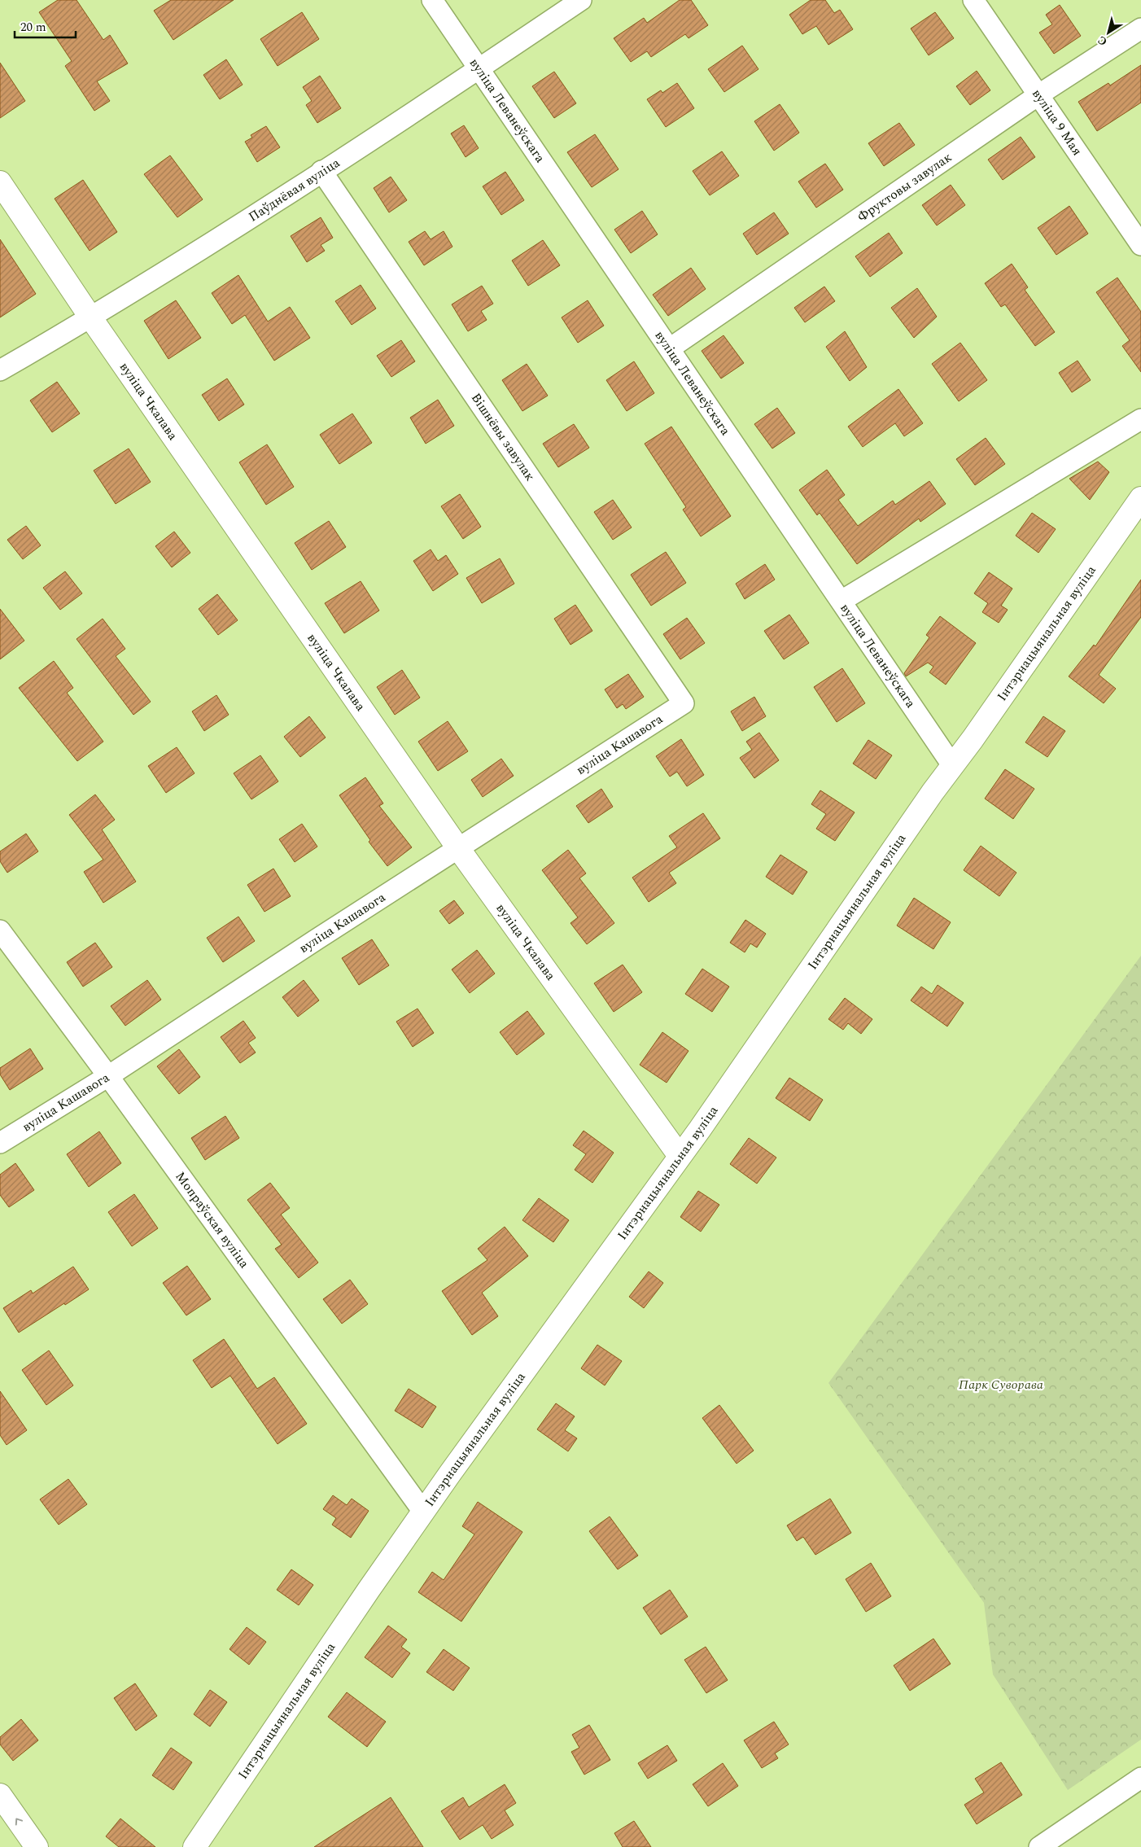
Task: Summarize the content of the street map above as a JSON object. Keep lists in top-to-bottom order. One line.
{"streets":{"main road":["вуліца Чкалава","Інтэрнацыянальная вуліца"],"street":["вуліца Леванеўскага","вуліца 9 Мая","Фруктовы завулак","Паўднёвая вуліца","Вішнёвы завулак","вуліца Кашавога","Мопраўская вуліца"]},"crossings":[["вуліца Леванеўскага","Фруктовы завулак"],["вуліца Леванеўскага","Паўднёвая вуліца"],["вуліца Леванеўскага","Інтэрнацыянальная вуліца"],["вуліца 9 Мая","Фруктовы завулак"],["Паўднёвая вуліца","вуліца Чкалава"],["Паўднёвая вуліца","Вішнёвы завулак"],["вуліца Чкалава","Інтэрнацыянальная вуліца"],["вуліца Чкалава","вуліца Кашавога"],["Вішнёвы завулак","вуліца Кашавога"],["Інтэрнацыянальная вуліца","Мопраўская вуліца"],["вуліца Кашавога","Мопраўская вуліца"]],"parks":["Парк Суворава"],"scale_bar":"20 m","north":"bottom left"}
